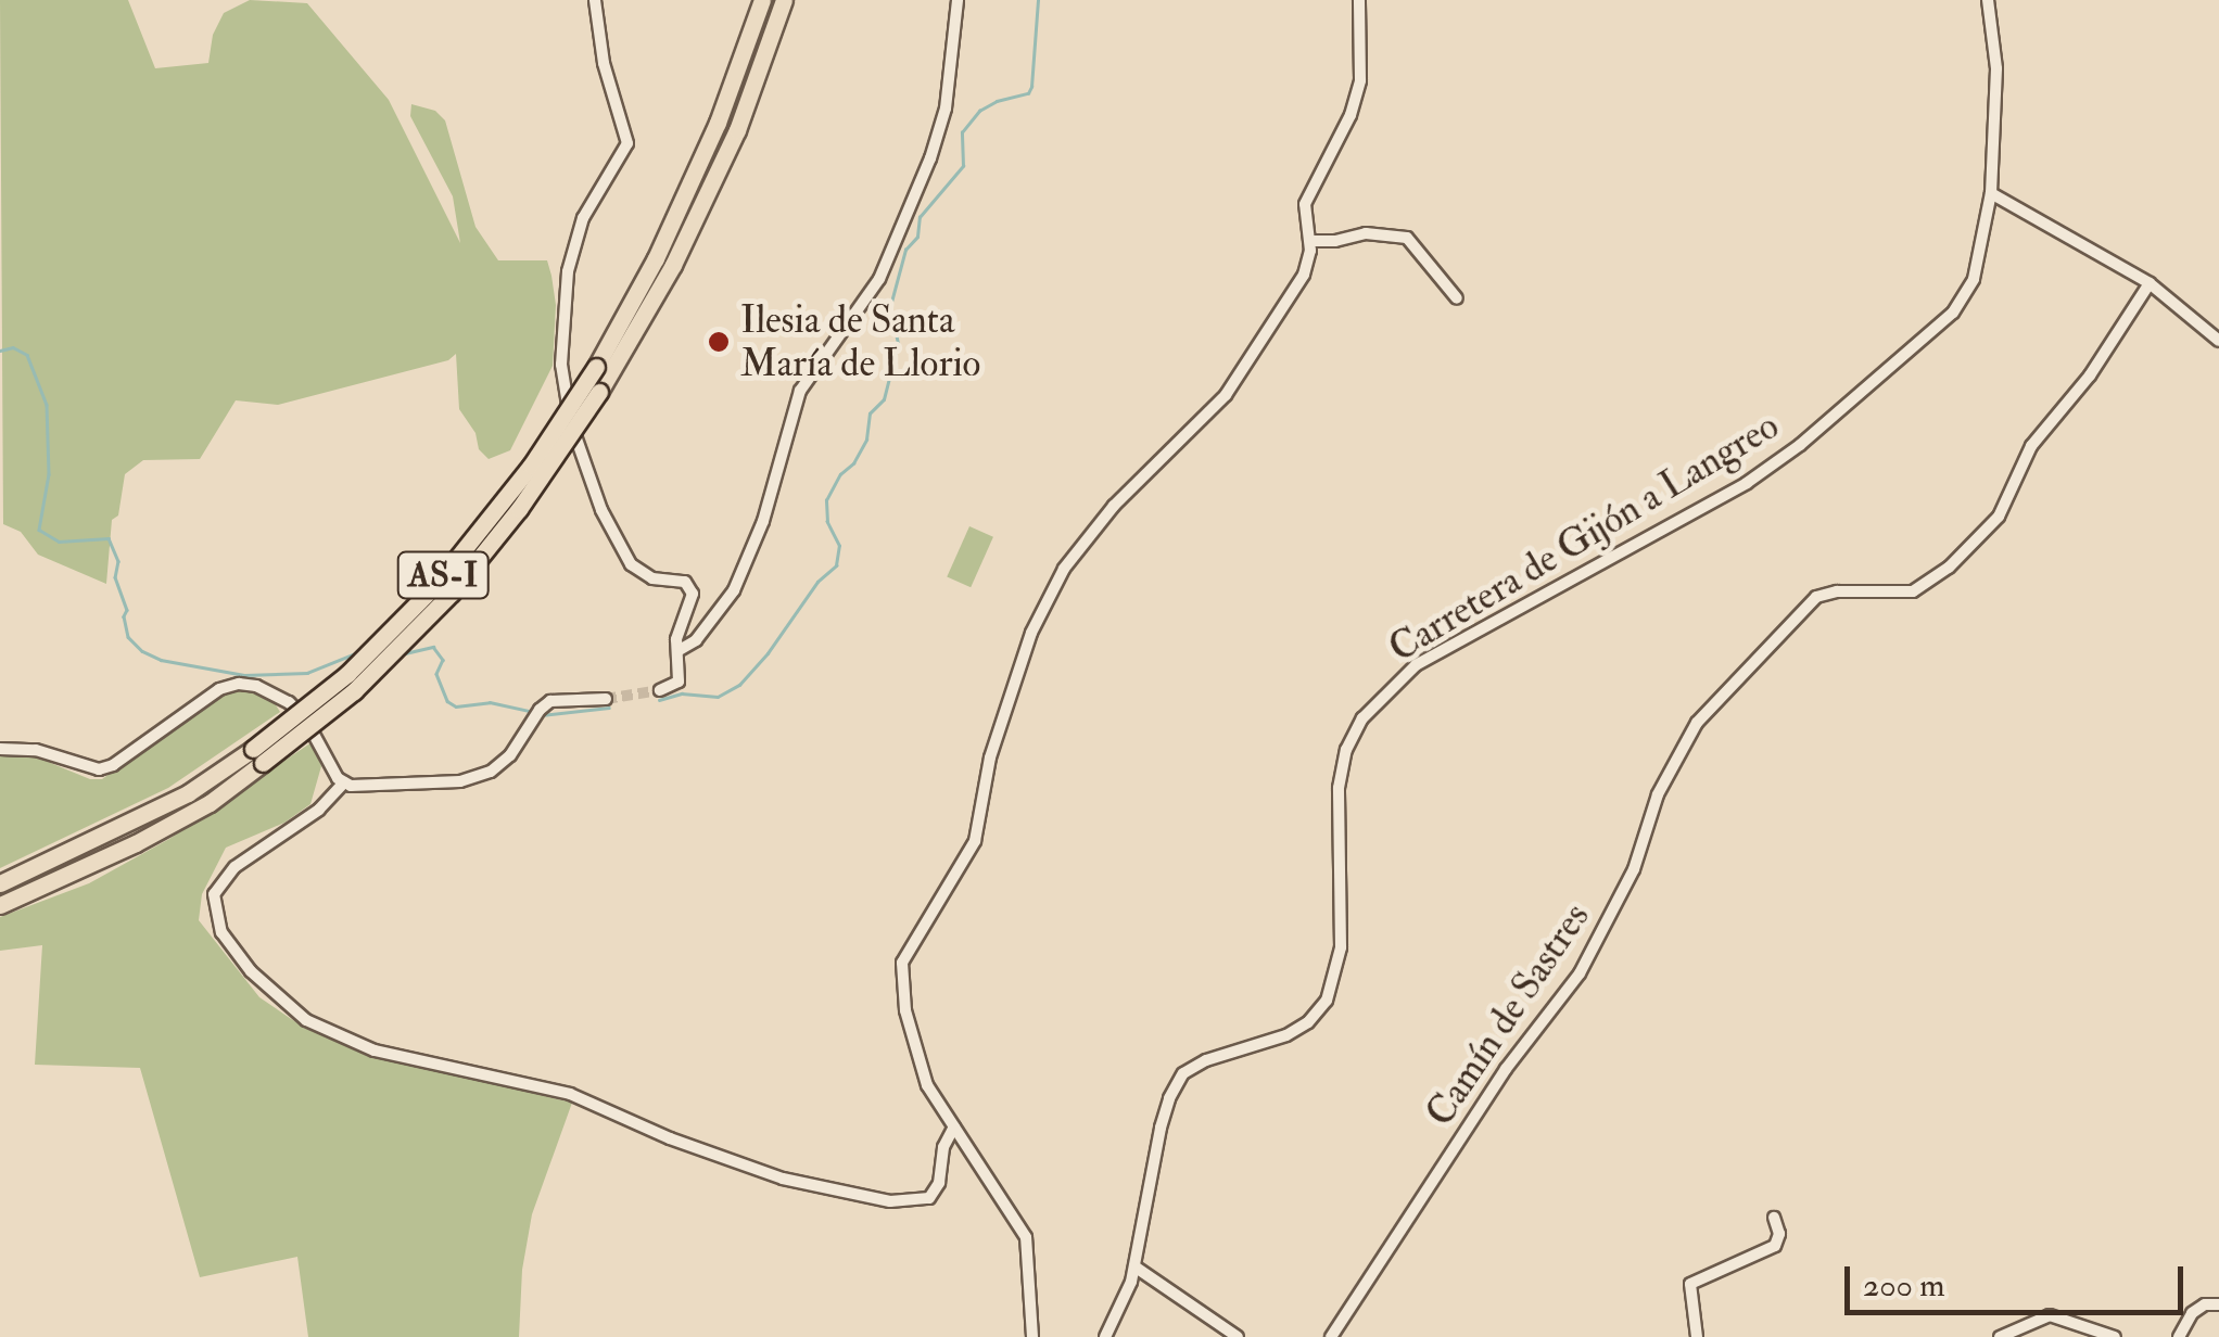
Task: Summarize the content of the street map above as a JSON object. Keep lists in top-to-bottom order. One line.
{"streets":{"highway":["AS-I"],"street":["Carretera de Gijón a Langreo","Camín de Sastres"]},"places":["Ilesia de Santa María de Llorio"],"scale_bar":"200 m"}
